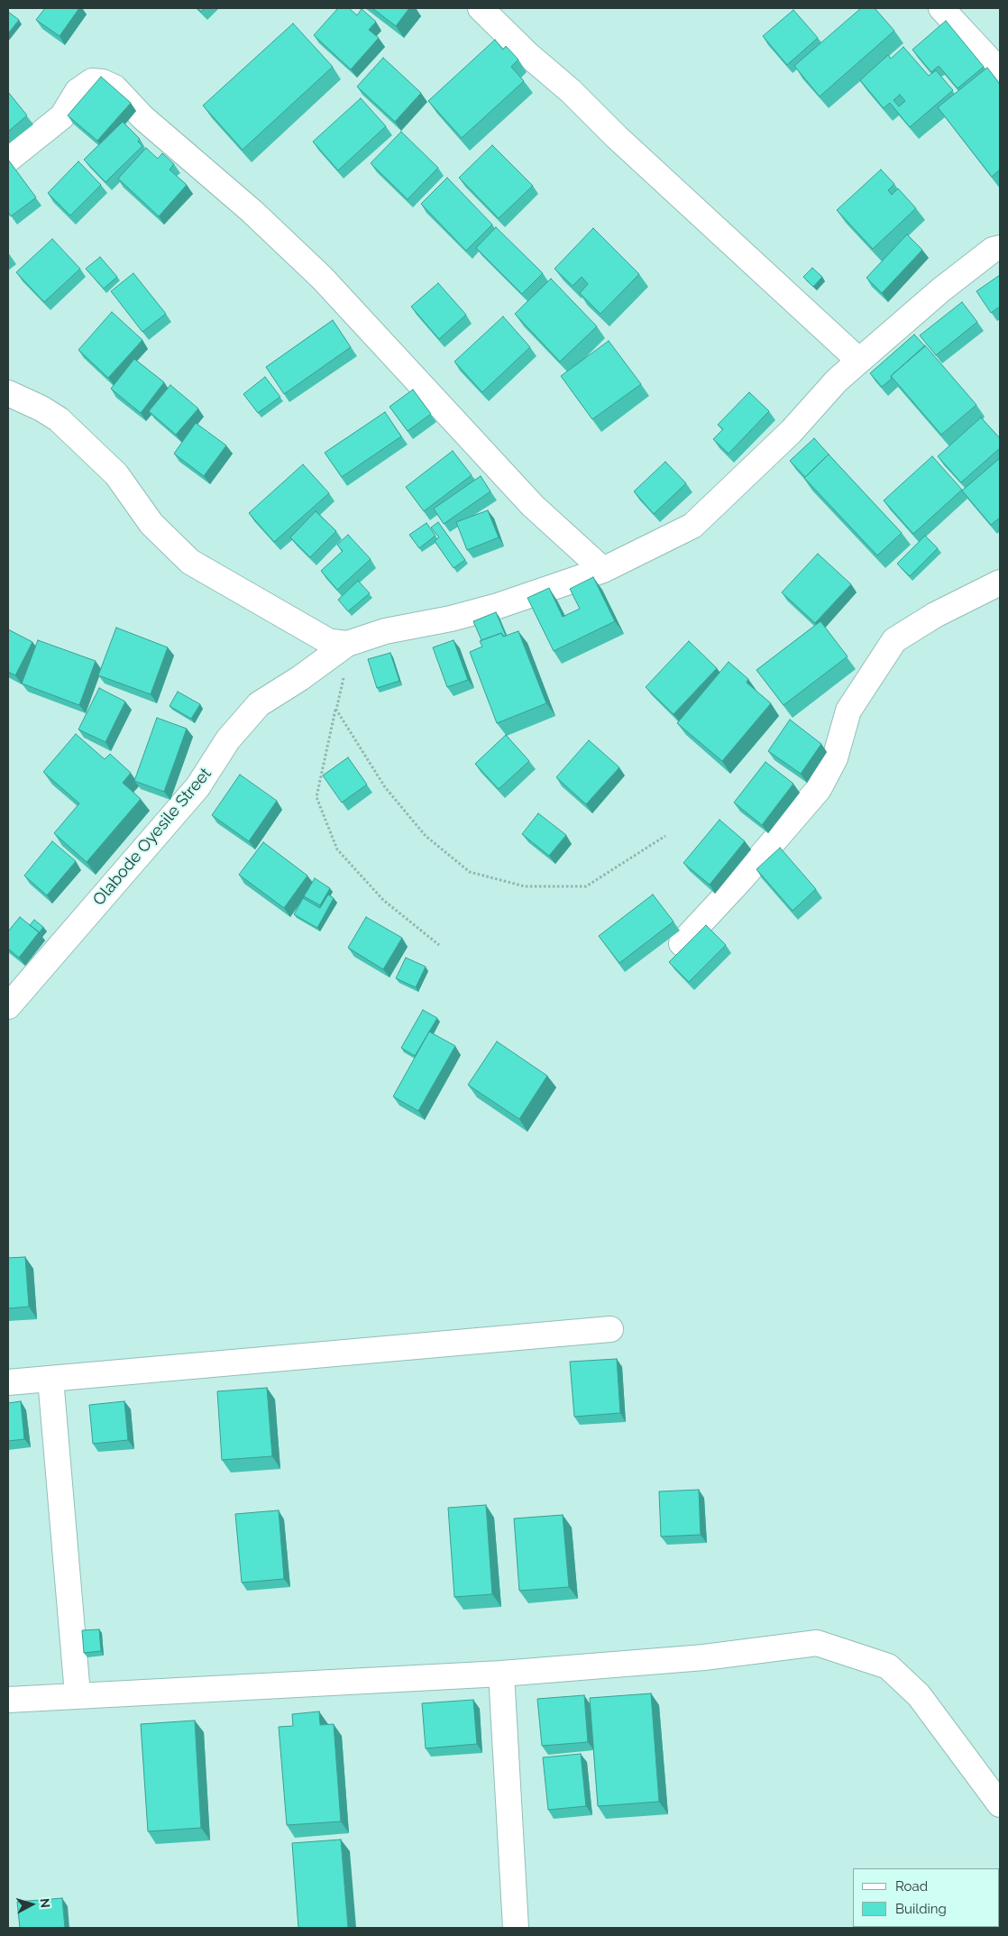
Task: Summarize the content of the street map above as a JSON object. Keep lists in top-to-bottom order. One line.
{"streets":{"street":["Olabode Oyesile Street"]},"legend":["Road","Building"],"north":"right"}
